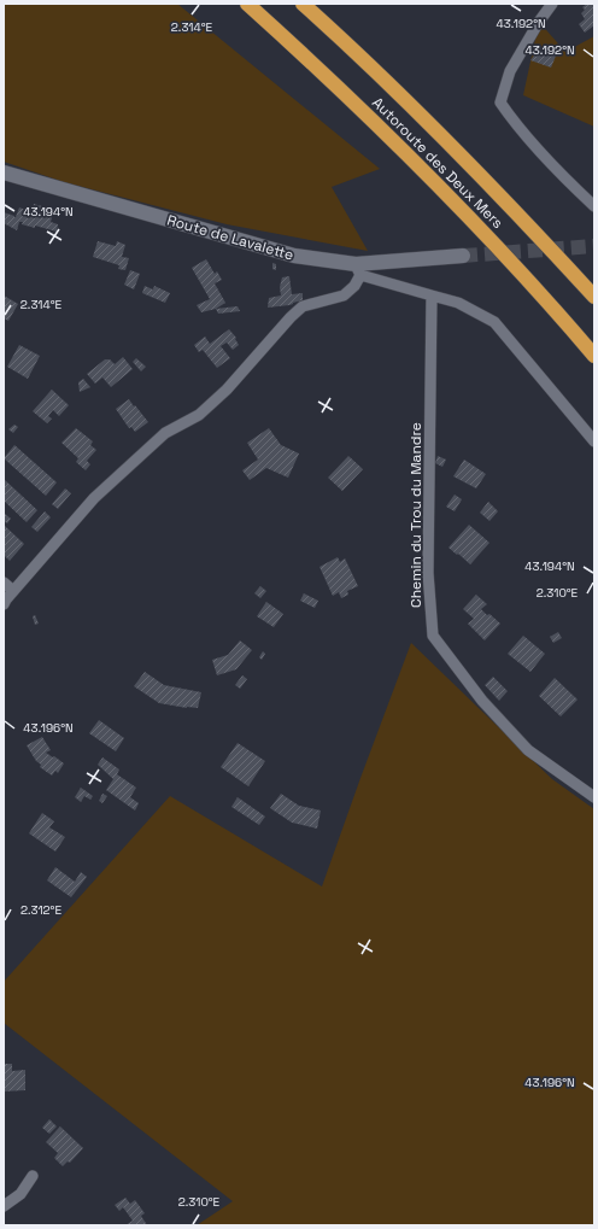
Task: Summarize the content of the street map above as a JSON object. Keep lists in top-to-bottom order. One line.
{"streets":{"highway":["Autoroute des Deux Mers"],"main road":["Route de Lavalette"],"street":["Chemin du Trou du Mandre"]},"coordinates":["43.192°N","2.314°E","43.194°N","2.310°E","43.196°N","2.312°E"]}
